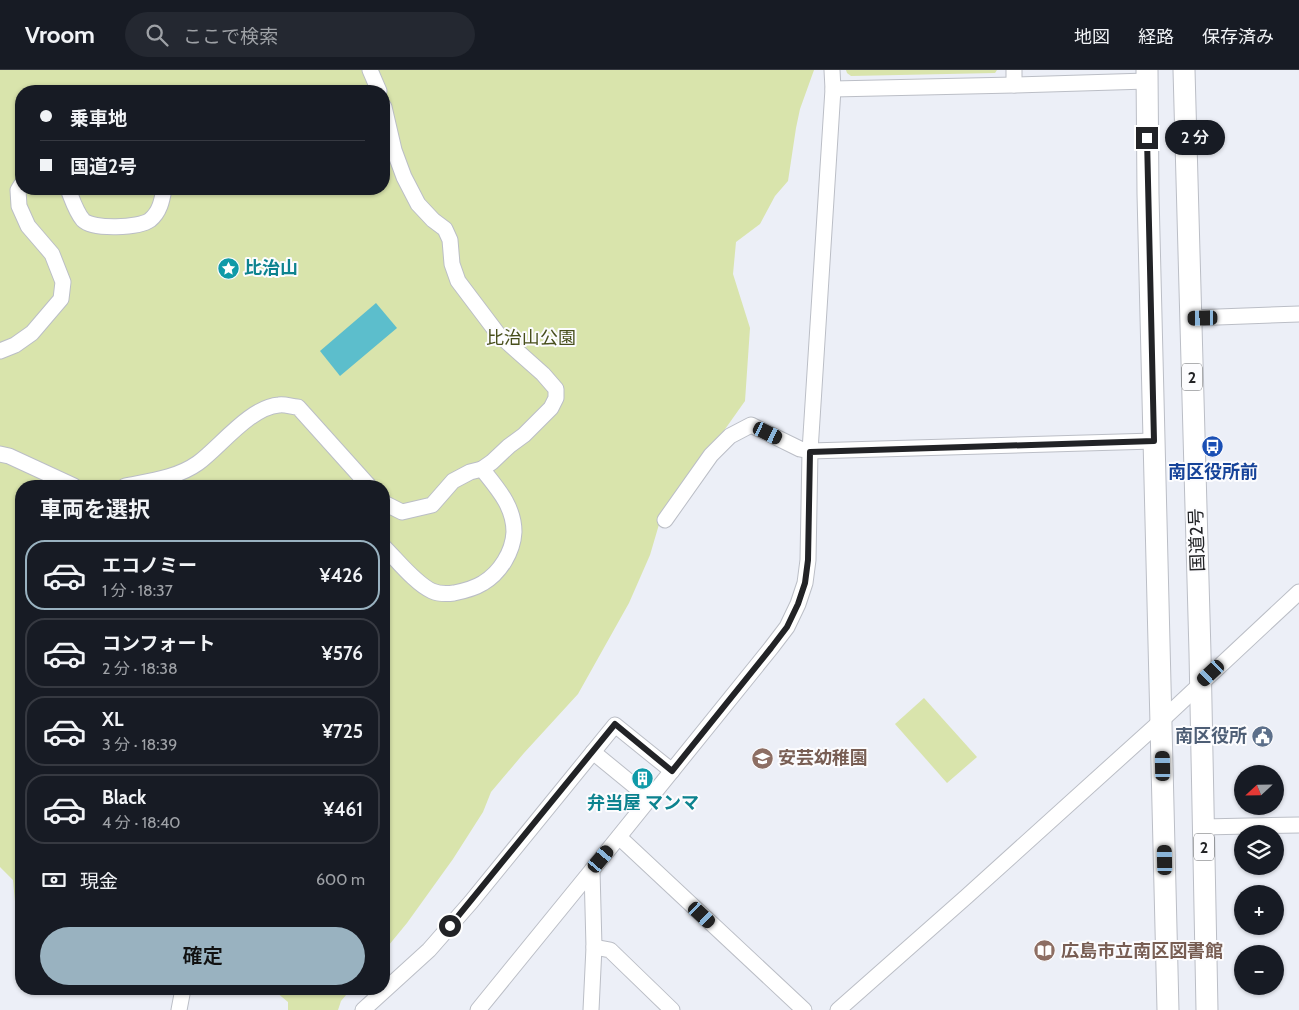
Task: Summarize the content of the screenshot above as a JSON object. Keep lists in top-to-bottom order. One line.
{"streets":{"highway":["2","国道2号"]},"parks":["比治山公園"],"places":{"place":["比治山"],"bus stop":["南区役所前"],"public building":["南区役所"],"school or university":["安芸幼稚園"],"building":["弁当屋 マンマ"],"library":["広島市立南区図書館"]},"north":"left","page":{"header":"Vroom","search":"ここで検索","nav":["地図","経路","保存済み"],"banner":["乗車地","国道2号"],"bubble":"2 分","heading":"車両を選択","list":[{"name":"エコノミー","note":"1 分 · 18:37","value":"¥426"},{"name":"コンフォート","note":"2 分 · 18:38","value":"¥576"},{"name":"XL","note":"3 分 · 18:39","value":"¥725"},{"name":"Black","note":"4 分 · 18:40","value":"¥461"}],"map_buttons":["+","−"],"pay":["現金","600 m"],"buttons":"確定"}}
